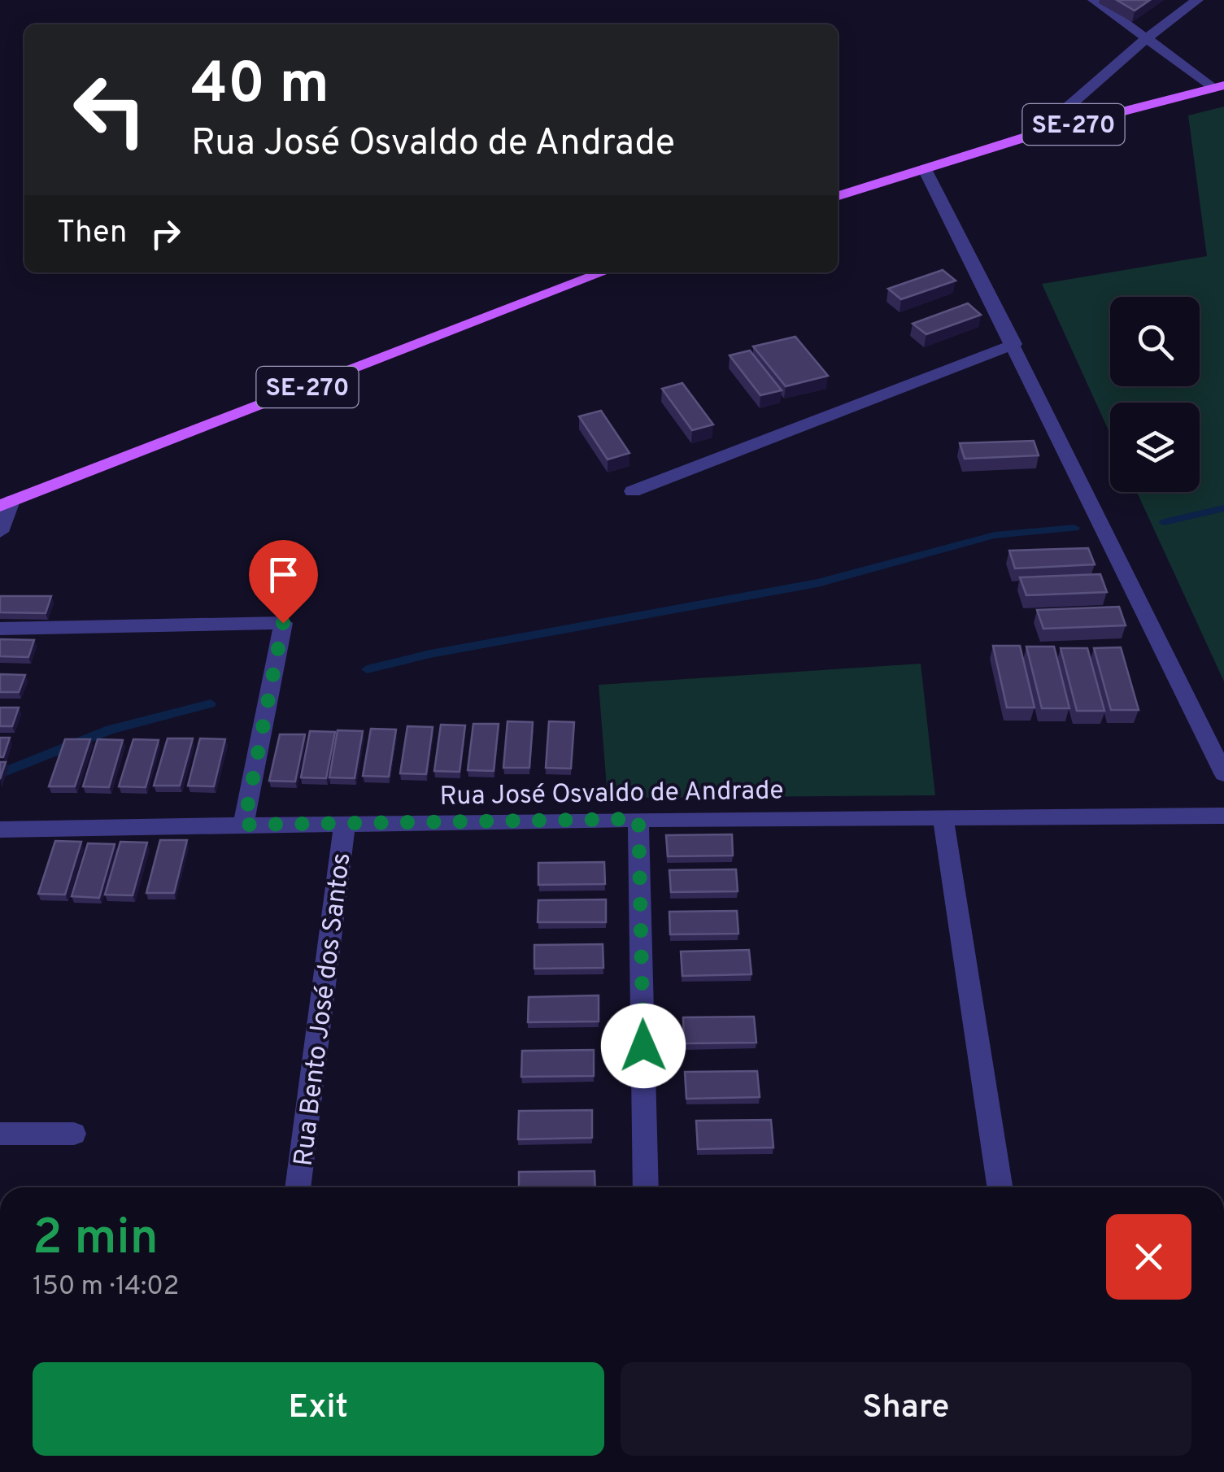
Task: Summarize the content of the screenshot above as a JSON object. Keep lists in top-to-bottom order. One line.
{"streets":{"main road":["SE-270"],"street":["Rua José Osvaldo de Andrade","Rua Bento José dos Santos"]},"crossings":[["Rua José Osvaldo de Andrade","Rua Bento José dos Santos"]],"page":{"turn":["40 m","Rua José Osvaldo de Andrade"],"then":"Then","heading":["2 min","150 m · 14:02"],"buttons":["Exit","Share"]}}
